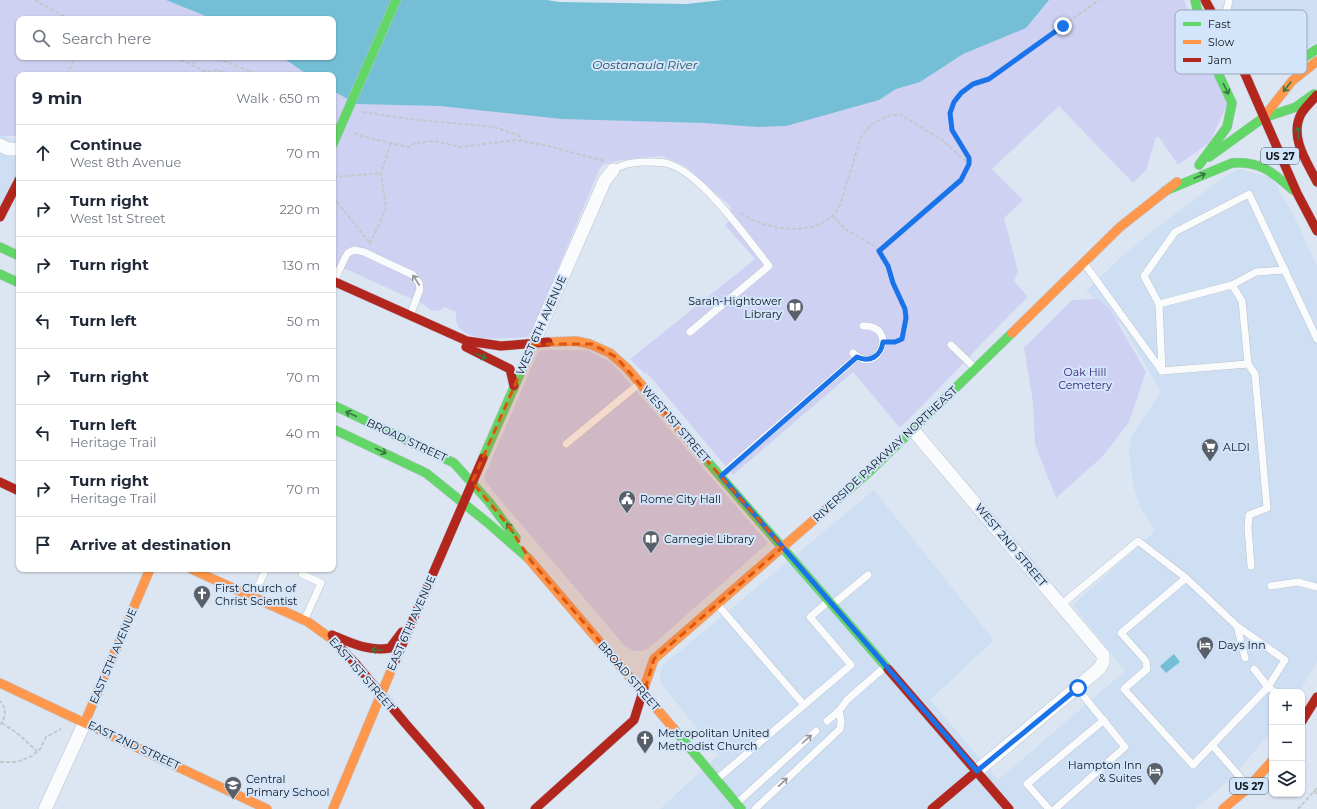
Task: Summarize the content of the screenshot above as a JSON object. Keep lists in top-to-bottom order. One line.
{"streets":{"street":["US 27","WEST 6TH AVENUE","WEST 1ST STREET","BROAD STREET","RIVERSIDE PARKWAY NORTHEAST","WEST 2ND STREET","EAST 6TH AVENUE","EAST 5TH AVENUE","EAST 1ST STREET","EAST 2ND STREET"]},"crossings":[["US 27","RIVERSIDE PARKWAY NORTHEAST"],["WEST 6TH AVENUE","WEST 1ST STREET"],["WEST 6TH AVENUE","BROAD STREET"],["WEST 6TH AVENUE","EAST 6TH AVENUE"],["WEST 1ST STREET","RIVERSIDE PARKWAY NORTHEAST"],["BROAD STREET","RIVERSIDE PARKWAY NORTHEAST"],["BROAD STREET","EAST 6TH AVENUE"],["RIVERSIDE PARKWAY NORTHEAST","WEST 2ND STREET"],["EAST 6TH AVENUE","EAST 1ST STREET"],["EAST 5TH AVENUE","EAST 2ND STREET"]],"water":["Oostanaula River"],"parks":["Oak Hill Cemetery"],"places":{"library":["Sarah-Hightower Library","Carnegie Library"],"supermarket":["ALDI"],"public building":["Rome City Hall"],"church":["First Church of Christ Scientist","Metropolitan United Methodist Church"],"hotel":["Days Inn","Hampton Inn & Suites"],"school or university":["Central Primary School"]},"legend":["Fast","Slow","Jam"],"page":{"search":"Search here","heading":["9 min","Walk · 650 m"],"list":[["Continue","West 8th Avenue","70 m"],["Turn right","West 1st Street","220 m"],["Turn right","130 m"],["Turn left","50 m"],["Turn right","70 m"],["Turn left","Heritage Trail","40 m"],["Turn right","Heritage Trail","70 m"],"Arrive at destination"],"map_buttons":["+","−"]}}
